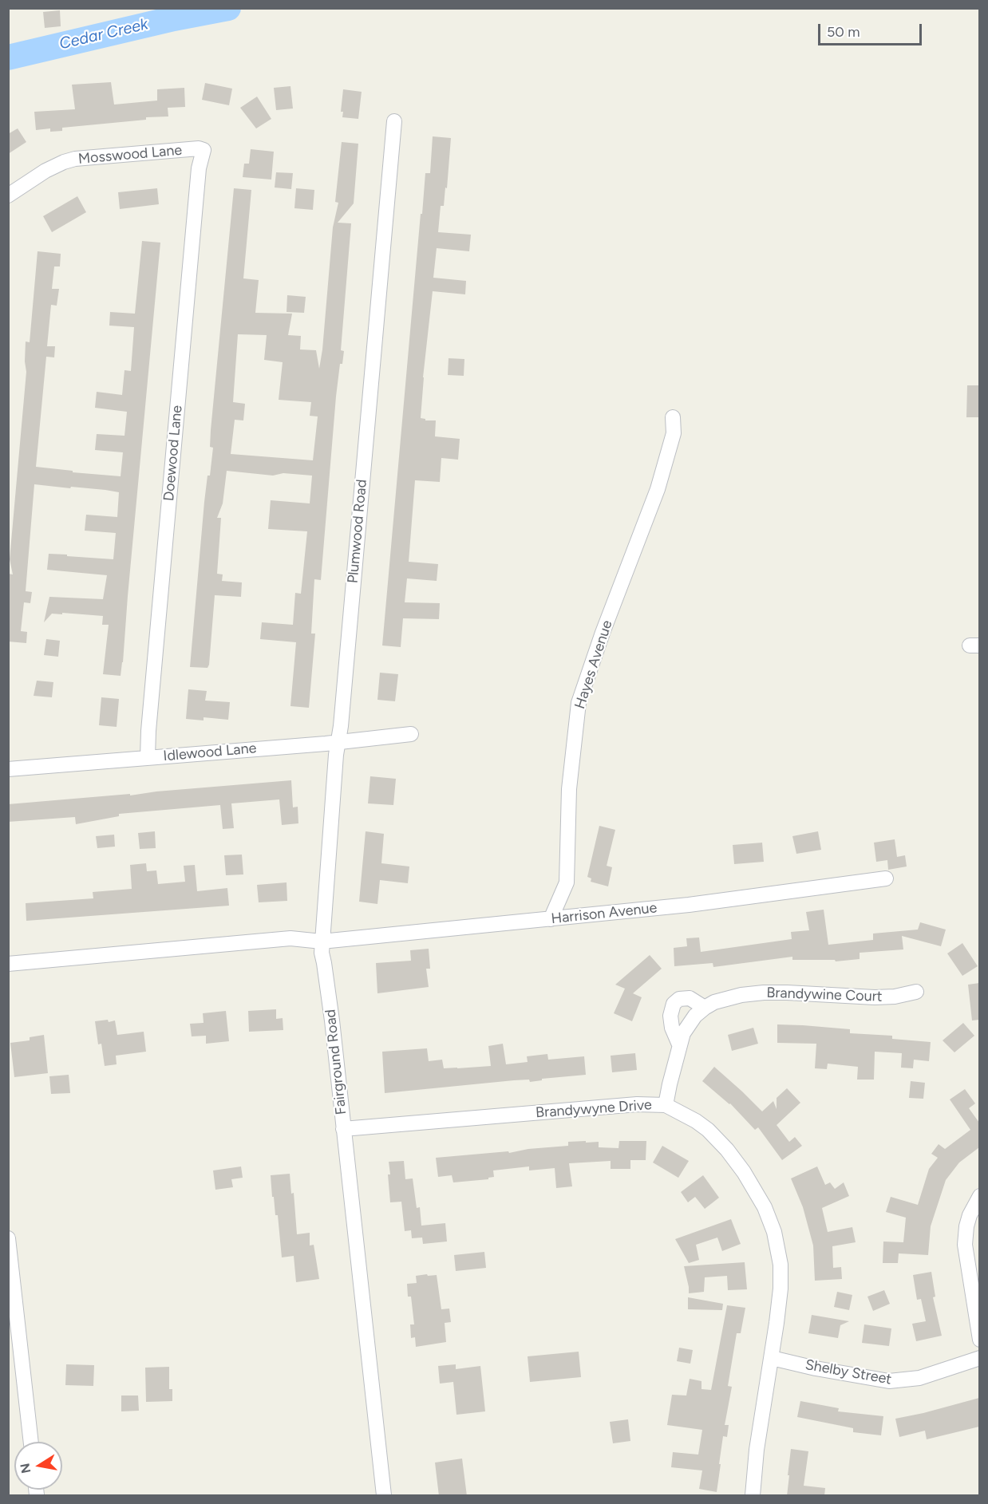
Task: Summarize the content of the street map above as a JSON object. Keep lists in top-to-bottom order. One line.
{"streets":{"street":["Mosswood Lane","Doewood Lane","Plumwood Road","Hayes Avenue","Idlewood Lane","Harrison Avenue","Brandywine Court","Fairground Road","Brandywyne Drive","Shelby Street"]},"crossings":[["Mosswood Lane","Doewood Lane"],["Doewood Lane","Idlewood Lane"],["Plumwood Road","Idlewood Lane"],["Plumwood Road","Harrison Avenue"],["Plumwood Road","Fairground Road"],["Hayes Avenue","Harrison Avenue"],["Harrison Avenue","Fairground Road"],["Brandywine Court","Brandywyne Drive"],["Fairground Road","Brandywyne Drive"],["Brandywyne Drive","Shelby Street"]],"water":["Cedar Creek"],"scale_bar":"50 m","north":"left"}
